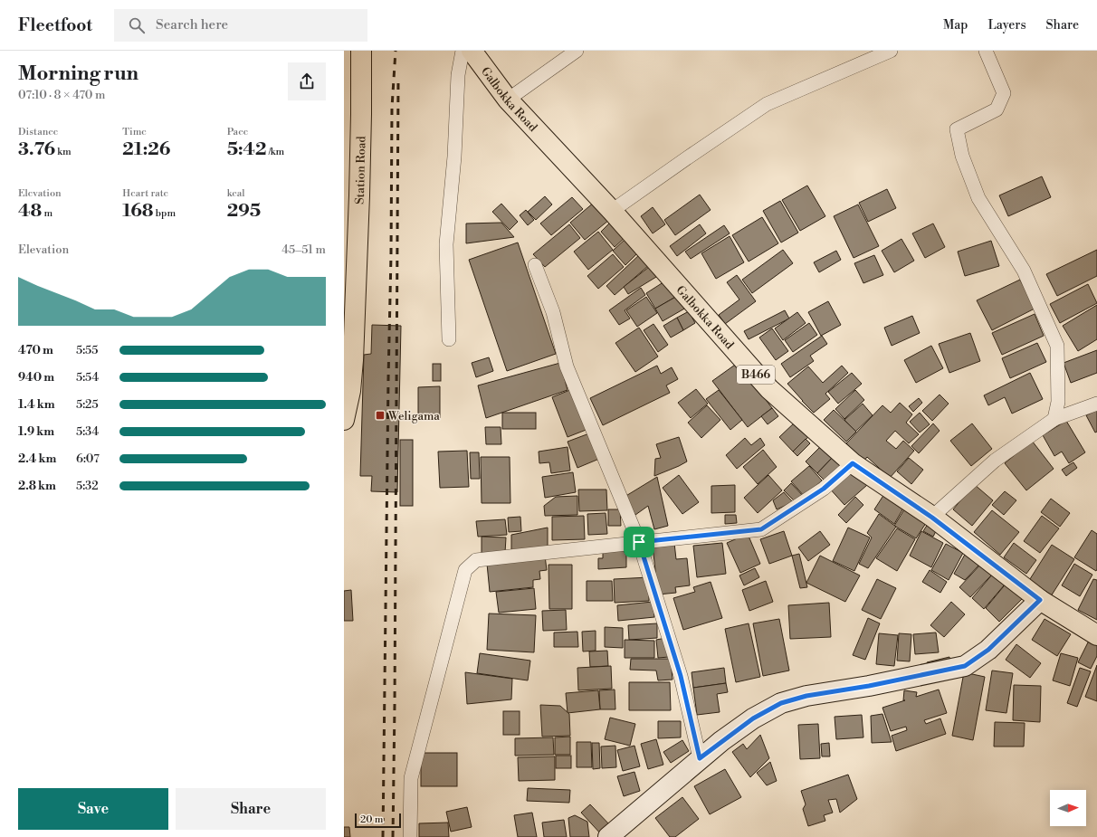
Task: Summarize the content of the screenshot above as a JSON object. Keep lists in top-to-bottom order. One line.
{"streets":{"main road":["Galbokka Road","Station Road","B466"]},"places":{"transit":["Weligama"]},"scale_bar":"20 m","north":"right","page":{"header":"Fleetfoot","search":"Search here","nav":["Map","Layers","Share"],"heading":["Morning run","07:10 · 8 × 470 m"],"stats":[["Distance","3.76 km"],["Time","21:26"],["Pace","5:42 /km"],["Elevation","48 m"],["Heart rate","168 bpm"],["kcal","295"]],"chart":["Elevation","45–51 m"],"list":[{"name":"470 m","note":"5:55"},{"name":"940 m","note":"5:54"},{"name":"1.4 km","note":"5:25"},{"name":"1.9 km","note":"5:34"},{"name":"2.4 km","note":"6:07"},{"name":"2.8 km","note":"5:32"}],"buttons":["Save","Share"],"scale":"20 m"}}
